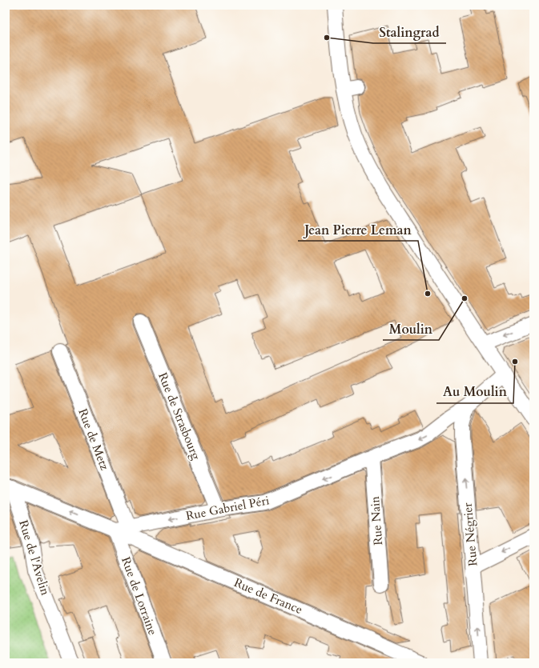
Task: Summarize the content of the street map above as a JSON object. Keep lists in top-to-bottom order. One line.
{"streets":{"street":["Rue de Strasbourg","Rue de Metz","Rue Gabriel Péri","Rue Nain","Rue Négrier","Rue de l'Avelin","Rue de Lorraine","Rue de France"]},"crossings":[["Rue de Strasbourg","Rue Gabriel Péri"],["Rue de Metz","Rue Gabriel Péri"],["Rue de Metz","Rue de Lorraine"],["Rue de Metz","Rue de France"],["Rue Gabriel Péri","Rue Nain"],["Rue Gabriel Péri","Rue Négrier"],["Rue Gabriel Péri","Rue de Lorraine"],["Rue Gabriel Péri","Rue de France"],["Rue de Lorraine","Rue de France"]],"one_way":["Rue Gabriel Péri","Rue Négrier"],"places":["Stalingrad","Jean Pierre Leman","Moulin","Au Moulin"]}
